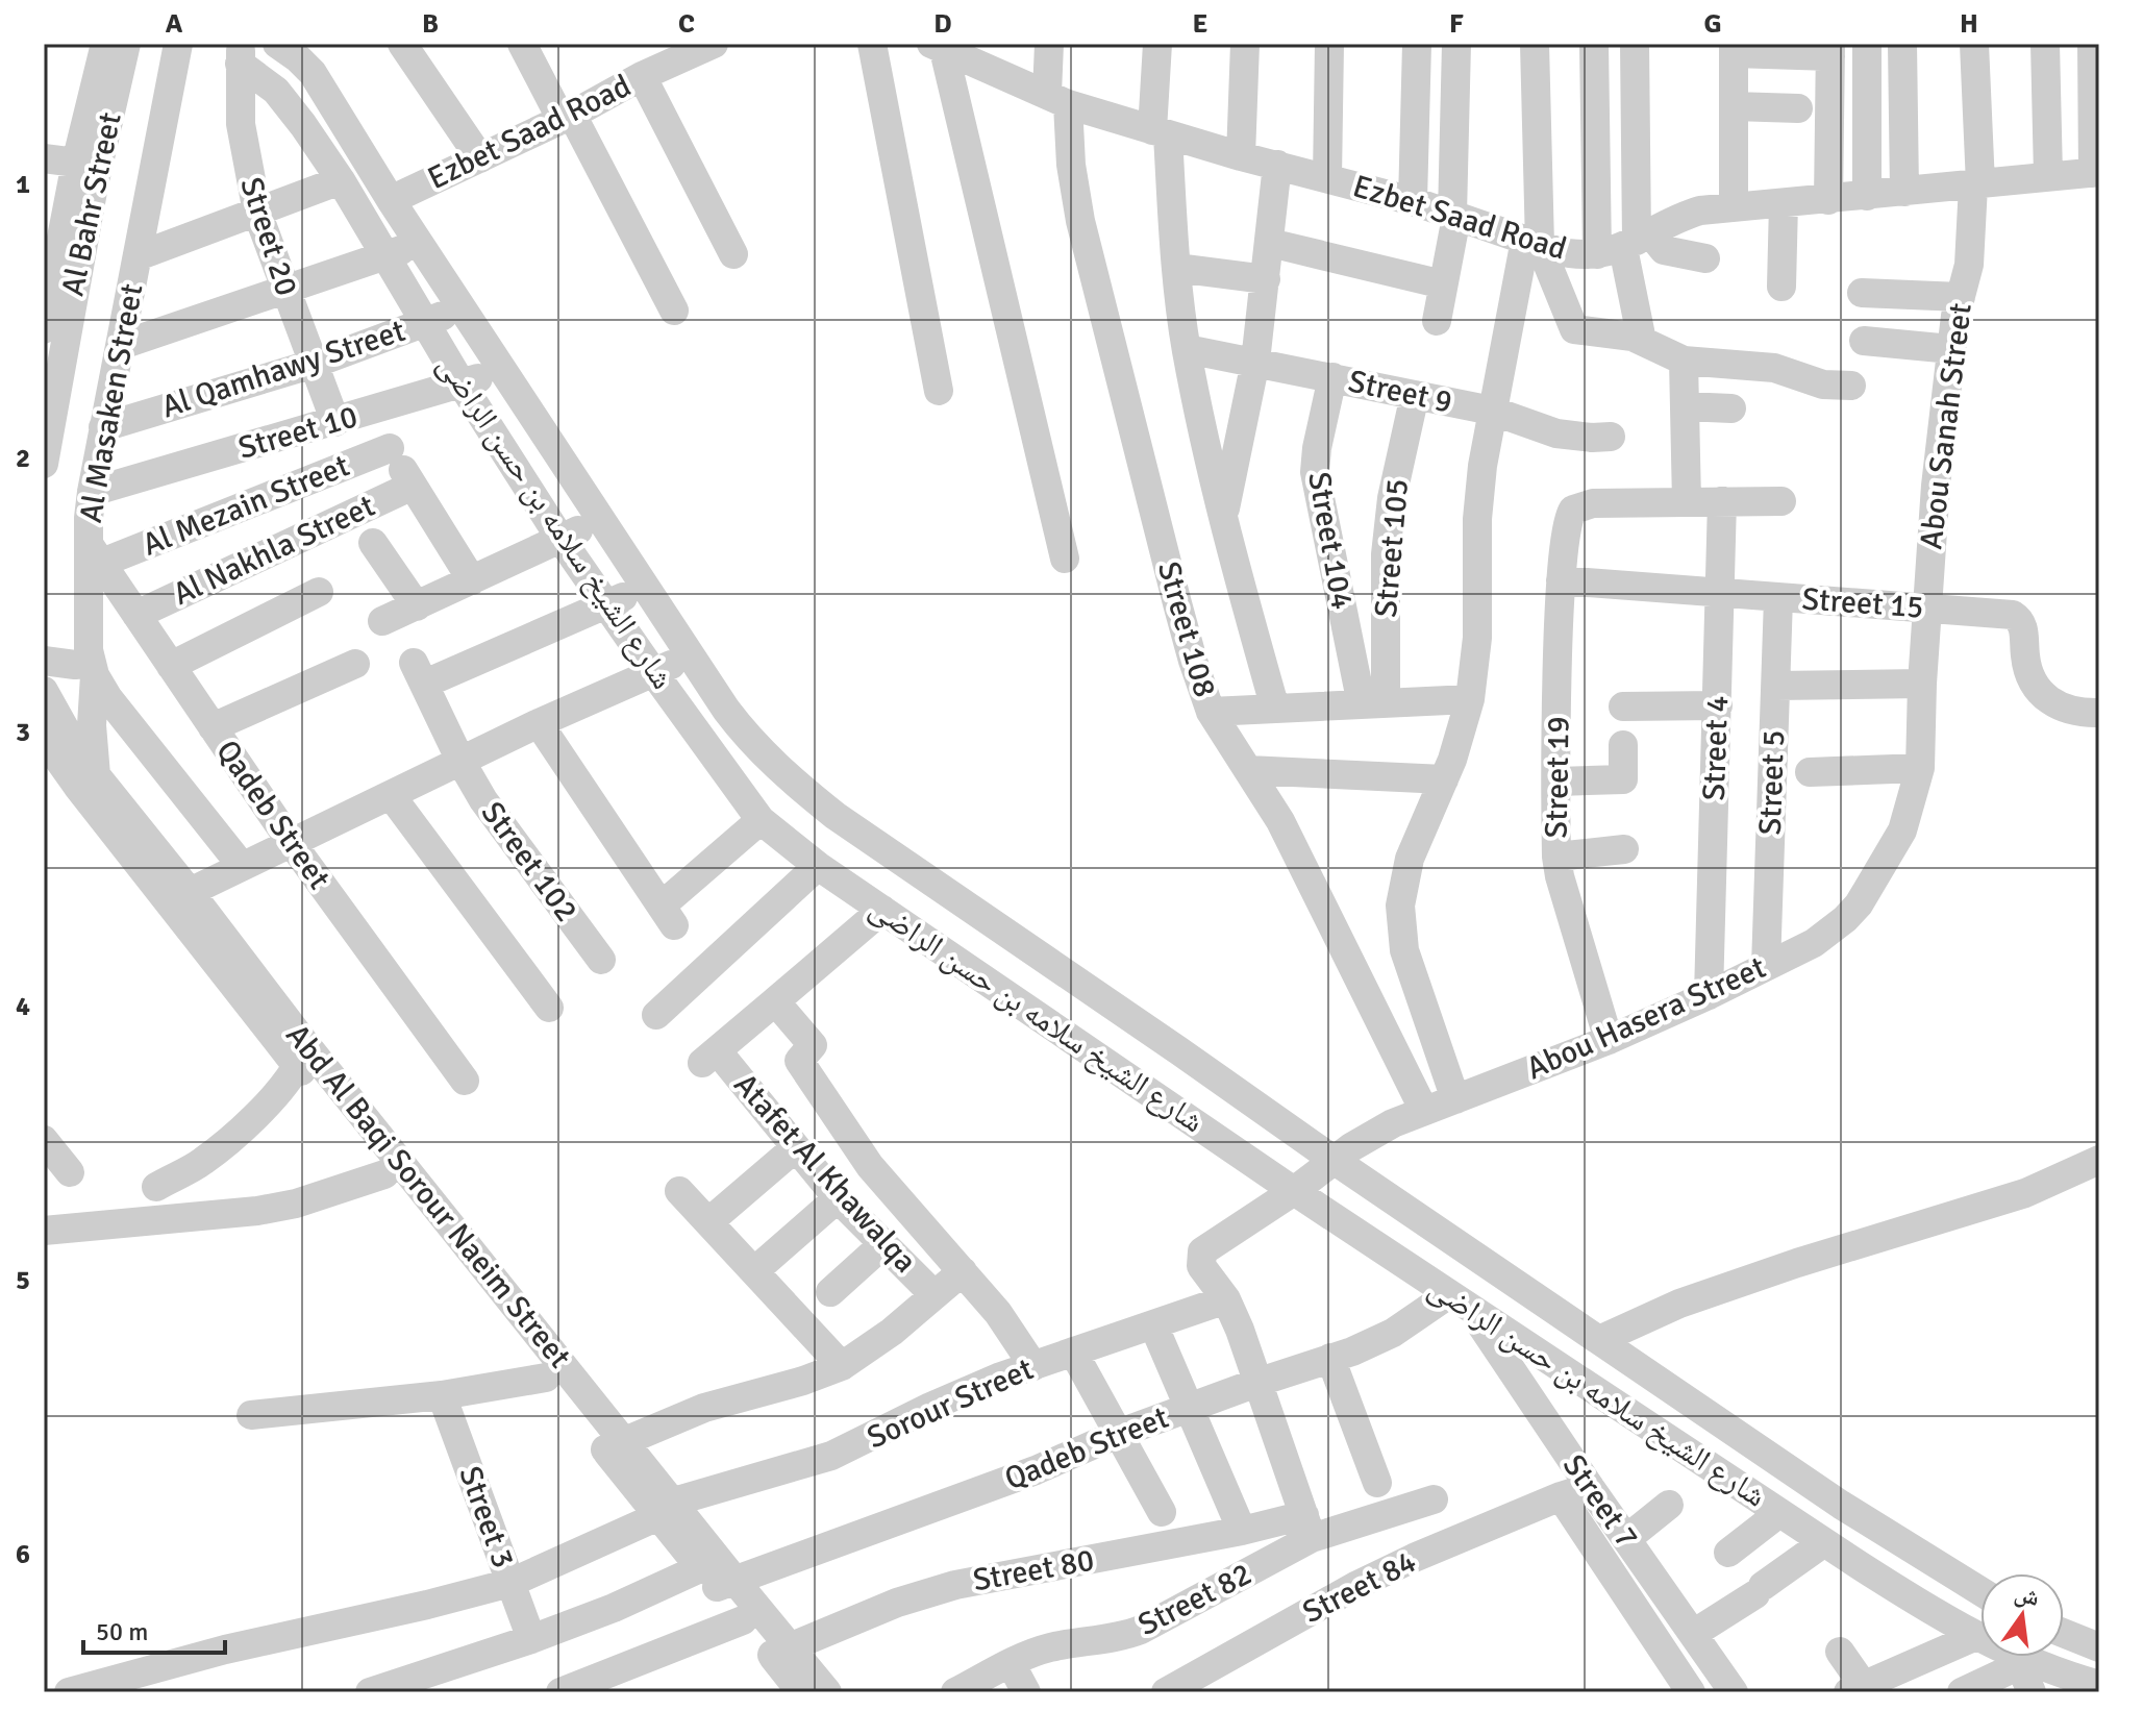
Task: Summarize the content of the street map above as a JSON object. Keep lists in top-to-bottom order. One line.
{"streets":{"street":["Ezbet Saad Road","Al Bahr Street","Street 20","Al Qamhawy Street","Street 9","Al Masaken Street","Abou Sanah Street","Street 10","Al Mezain Street","شارع الشيخ سلامه بن حسن الراضى","Street 104","Street 105","Al Nakhla Street","Street 15","Street 108","Street 4","Street 19","Street 5","Qadeb Street","Street 102","Abou Hasera Street","Atafet Al Khawalqa","Abd Al Baqi Sorour Naeim Street","Sorour Street","Street 7","Street 3","Street 80","Street 84","Street 82"]},"crossings":[["Ezbet Saad Road","شارع الشيخ سلامه بن حسن الراضى"],["Ezbet Saad Road","Street 108"],["Street 20","Al Qamhawy Street"],["Street 20","Street 10"],["Street 20","شارع الشيخ سلامه بن حسن الراضى"],["Al Qamhawy Street","Al Masaken Street"],["Al Qamhawy Street","شارع الشيخ سلامه بن حسن الراضى"],["Street 9","Street 104"],["Street 9","Street 105"],["Al Masaken Street","Street 10"],["Al Masaken Street","Al Mezain Street"],["Al Masaken Street","Qadeb Street"],["Al Masaken Street","Abd Al Baqi Sorour Naeim Street"],["Abou Sanah Street","Street 15"],["Abou Sanah Street","Abou Hasera Street"],["Street 10","شارع الشيخ سلامه بن حسن الراضى"],["Al Mezain Street","Qadeb Street"],["شارع الشيخ سلامه بن حسن الراضى","Qadeb Street"],["شارع الشيخ سلامه بن حسن الراضى","Street 102"],["شارع الشيخ سلامه بن حسن الراضى","Abou Hasera Street"],["شارع الشيخ سلامه بن حسن الراضى","Street 7"],["Street 104","Street 105"],["Al Nakhla Street","Qadeb Street"],["Street 15","Street 4"],["Street 15","Street 19"],["Street 15","Street 5"],["Street 108","Abou Hasera Street"],["Street 4","Abou Hasera Street"],["Street 19","Abou Hasera Street"],["Street 5","Abou Hasera Street"],["Qadeb Street","Abd Al Baqi Sorour Naeim Street"],["Qadeb Street","Street 7"],["Qadeb Street","Street 3"],["Abou Hasera Street","Sorour Street"],["Abd Al Baqi Sorour Naeim Street","Sorour Street"],["Abd Al Baqi Sorour Naeim Street","Street 80"],["Sorour Street","Street 3"],["Street 7","Street 84"],["Street 80","Street 82"]],"scale_bar":"50 m","north":"top","grid":{"columns":["A","B","C","D","E","F","G","H"],"rows":["1","2","3","4","5","6"]}}
